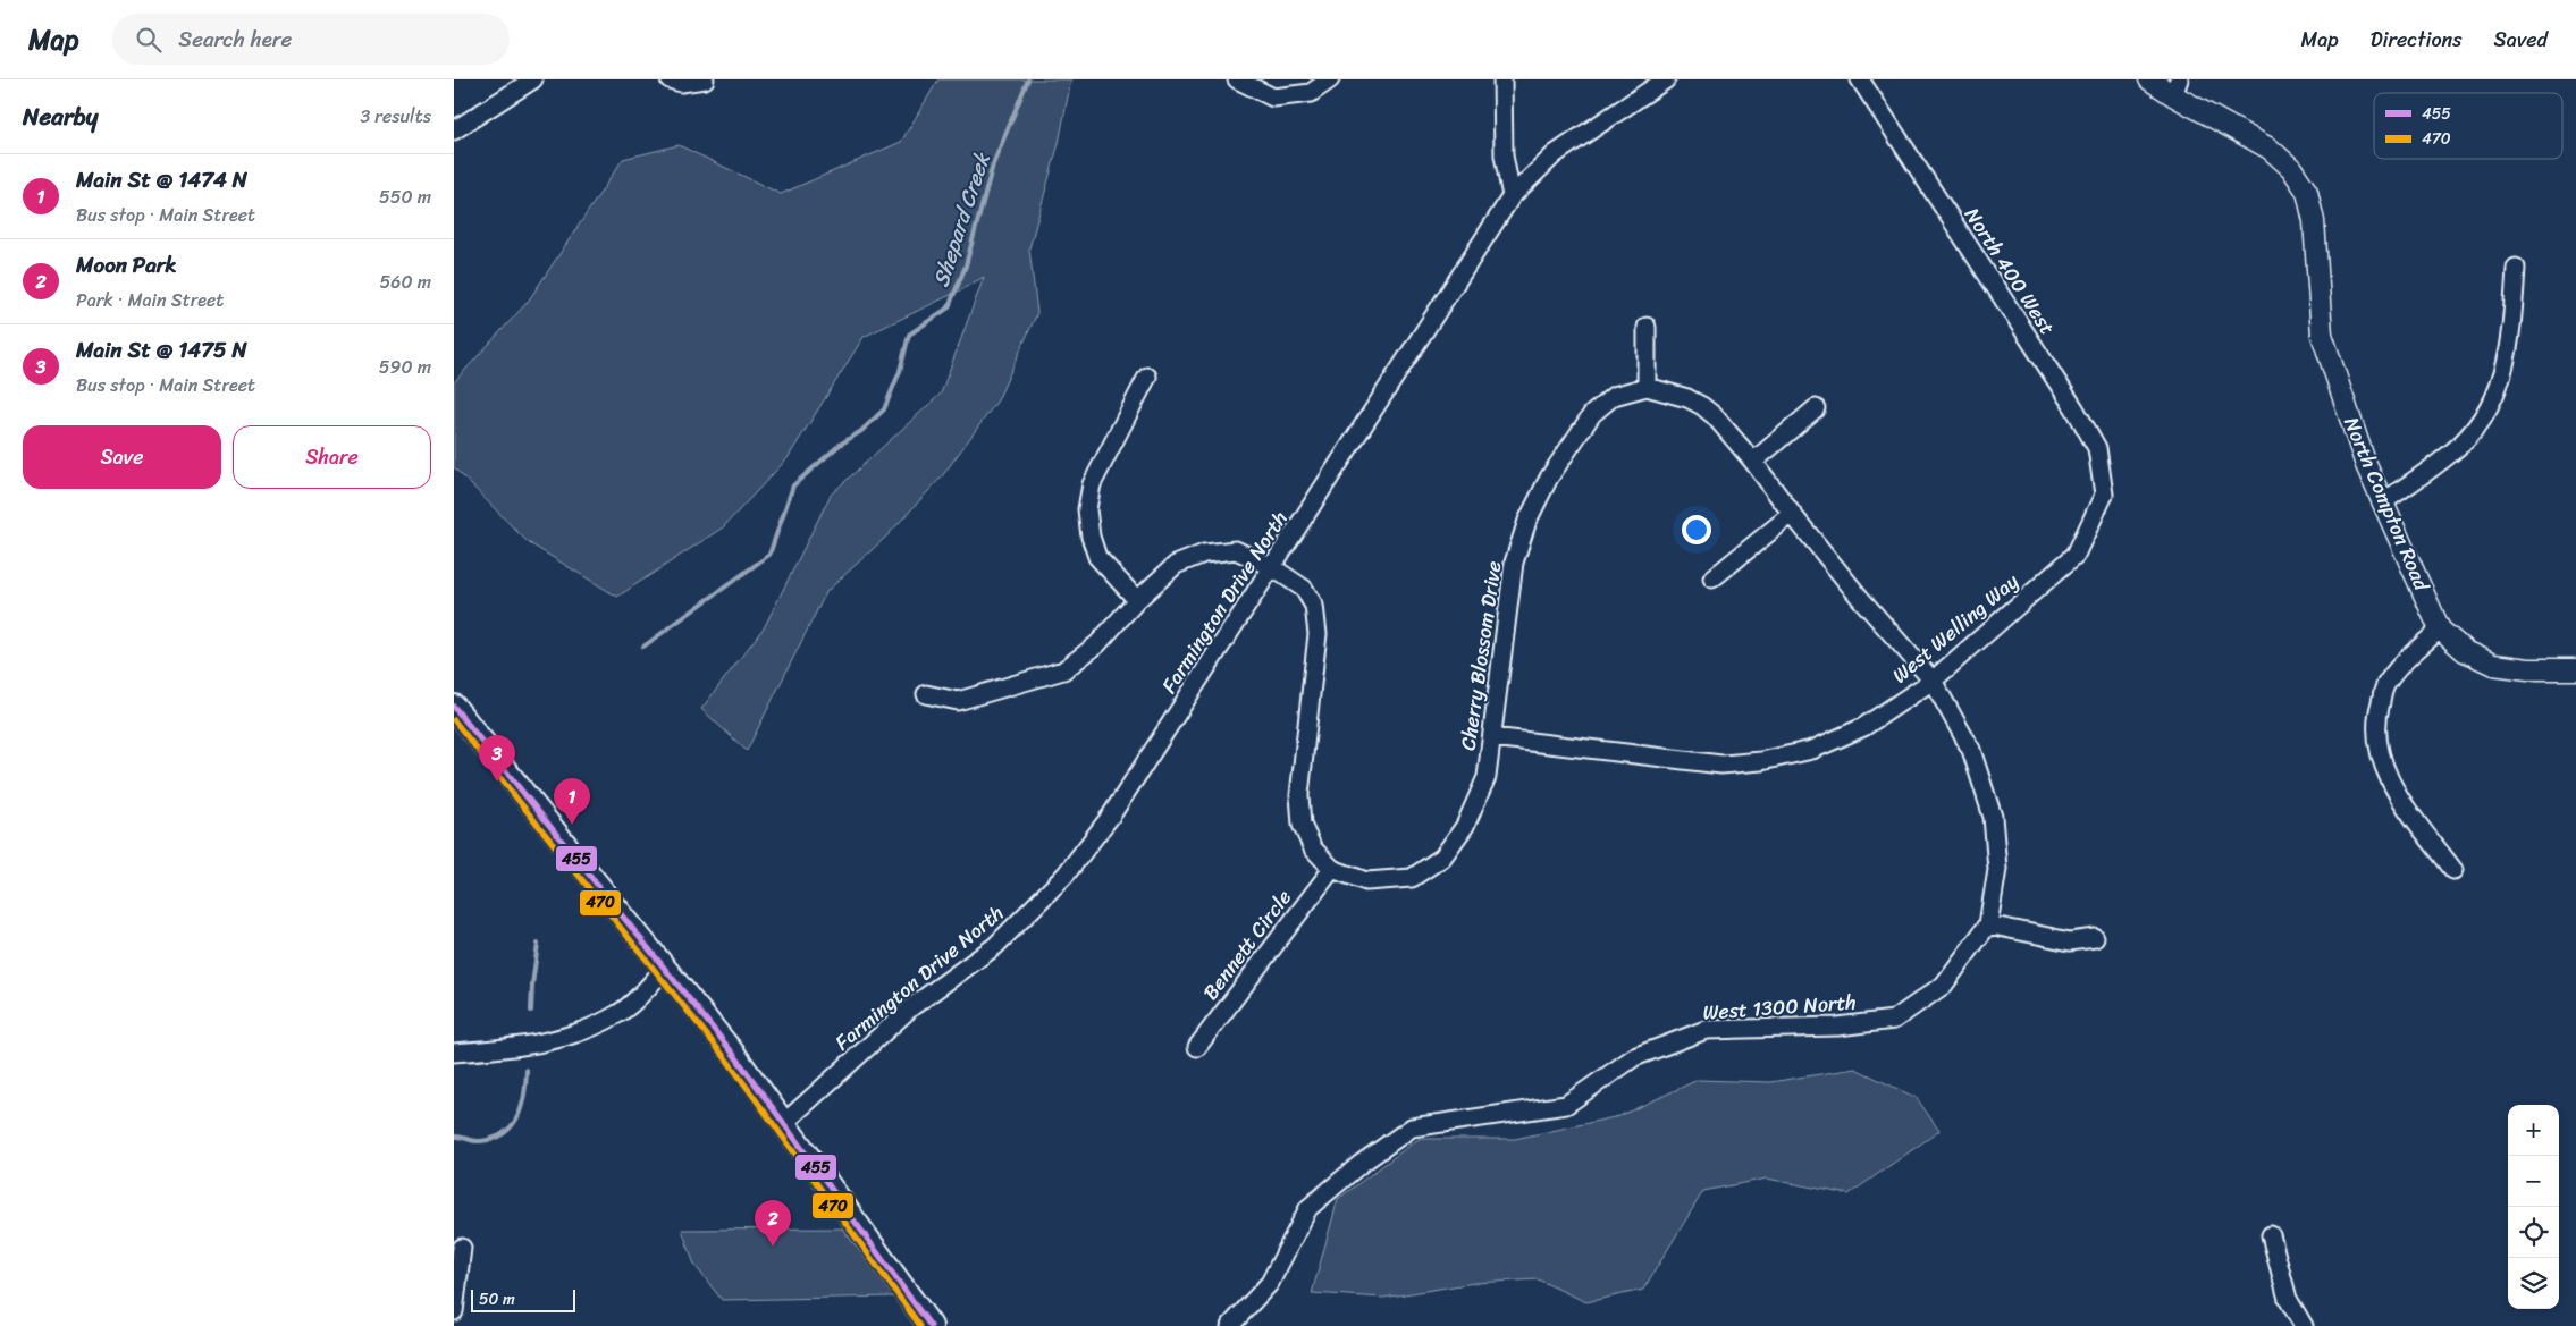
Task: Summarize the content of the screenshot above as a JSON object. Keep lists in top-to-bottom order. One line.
{"streets":{"street":["North 400 West","North Compton Road","Farmington Drive North","West Welling Way","Cherry Blossom Drive","Bennett Circle","West 1300 North"]},"crossings":[["North 400 West","West Welling Way"],["Farmington Drive North","Cherry Blossom Drive"],["West Welling Way","Cherry Blossom Drive"],["Cherry Blossom Drive","Bennett Circle"],["Cherry Blossom Drive","West 1300 North"]],"water":["Shepard Creek"],"lines":["transit line 455","transit line 470"],"legend":["455","470"],"scale_bar":"50 m","page":{"header":"Map","search":"Search here","nav":["Map","Directions","Saved"],"heading":["Nearby","3 results"],"list":[{"mark":"1","name":"Main St @ 1474 N","note":"Bus stop · Main Street","value":"550 m"},{"mark":"2","name":"Moon Park","note":"Park · Main Street","value":"560 m"},{"mark":"3","name":"Main St @ 1475 N","note":"Bus stop · Main Street","value":"590 m"}],"buttons":["Save","Share"],"pins":["3","1","2"],"map_buttons":["+","−"],"scale":"50 m"}}
